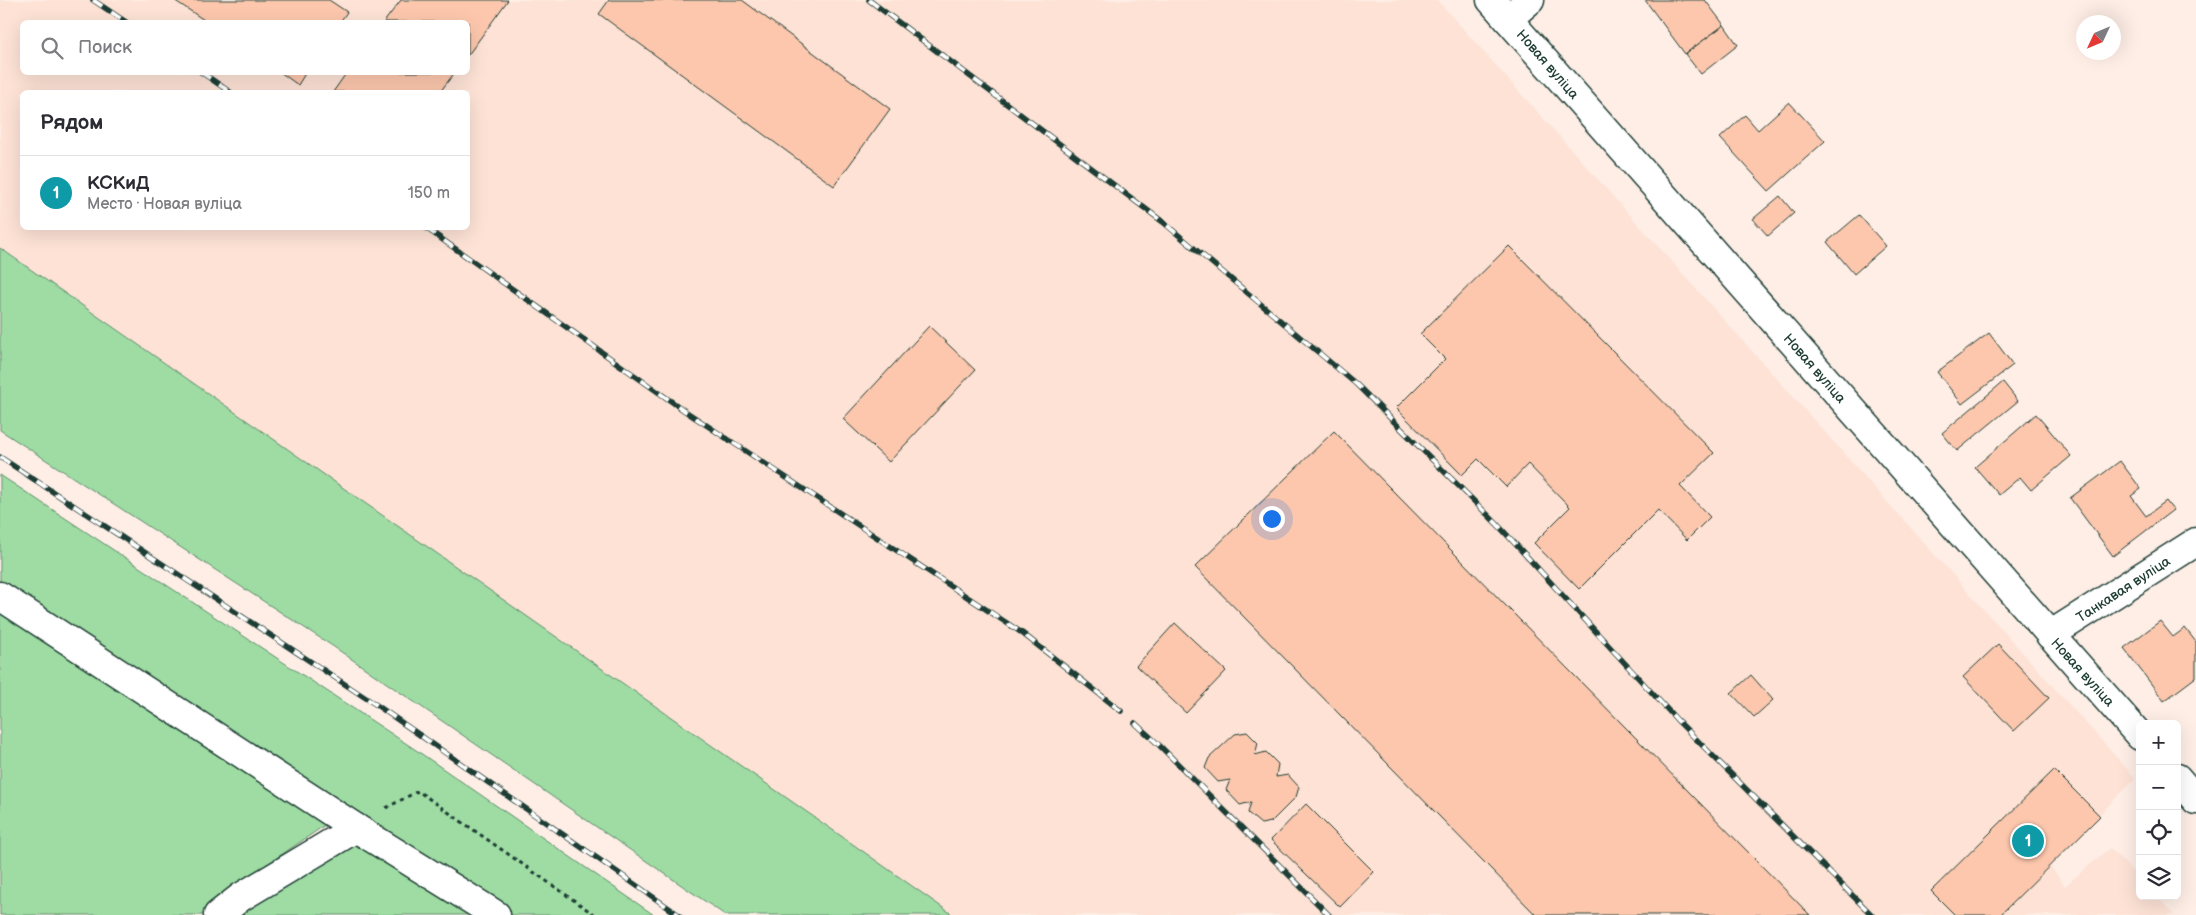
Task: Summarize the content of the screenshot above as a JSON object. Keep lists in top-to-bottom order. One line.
{"streets":{"street":["Новая вуліца","Танкавая вуліца"]},"crossings":[["Новая вуліца","Танкавая вуліца"]],"north":"bottom left","page":{"search":"Поиск","heading":"Рядом","list":[{"mark":"1","name":"КСКиД","note":"Место · Новая вуліца","value":"150 m"}],"map_buttons":["+","−"],"pins":"1"}}
